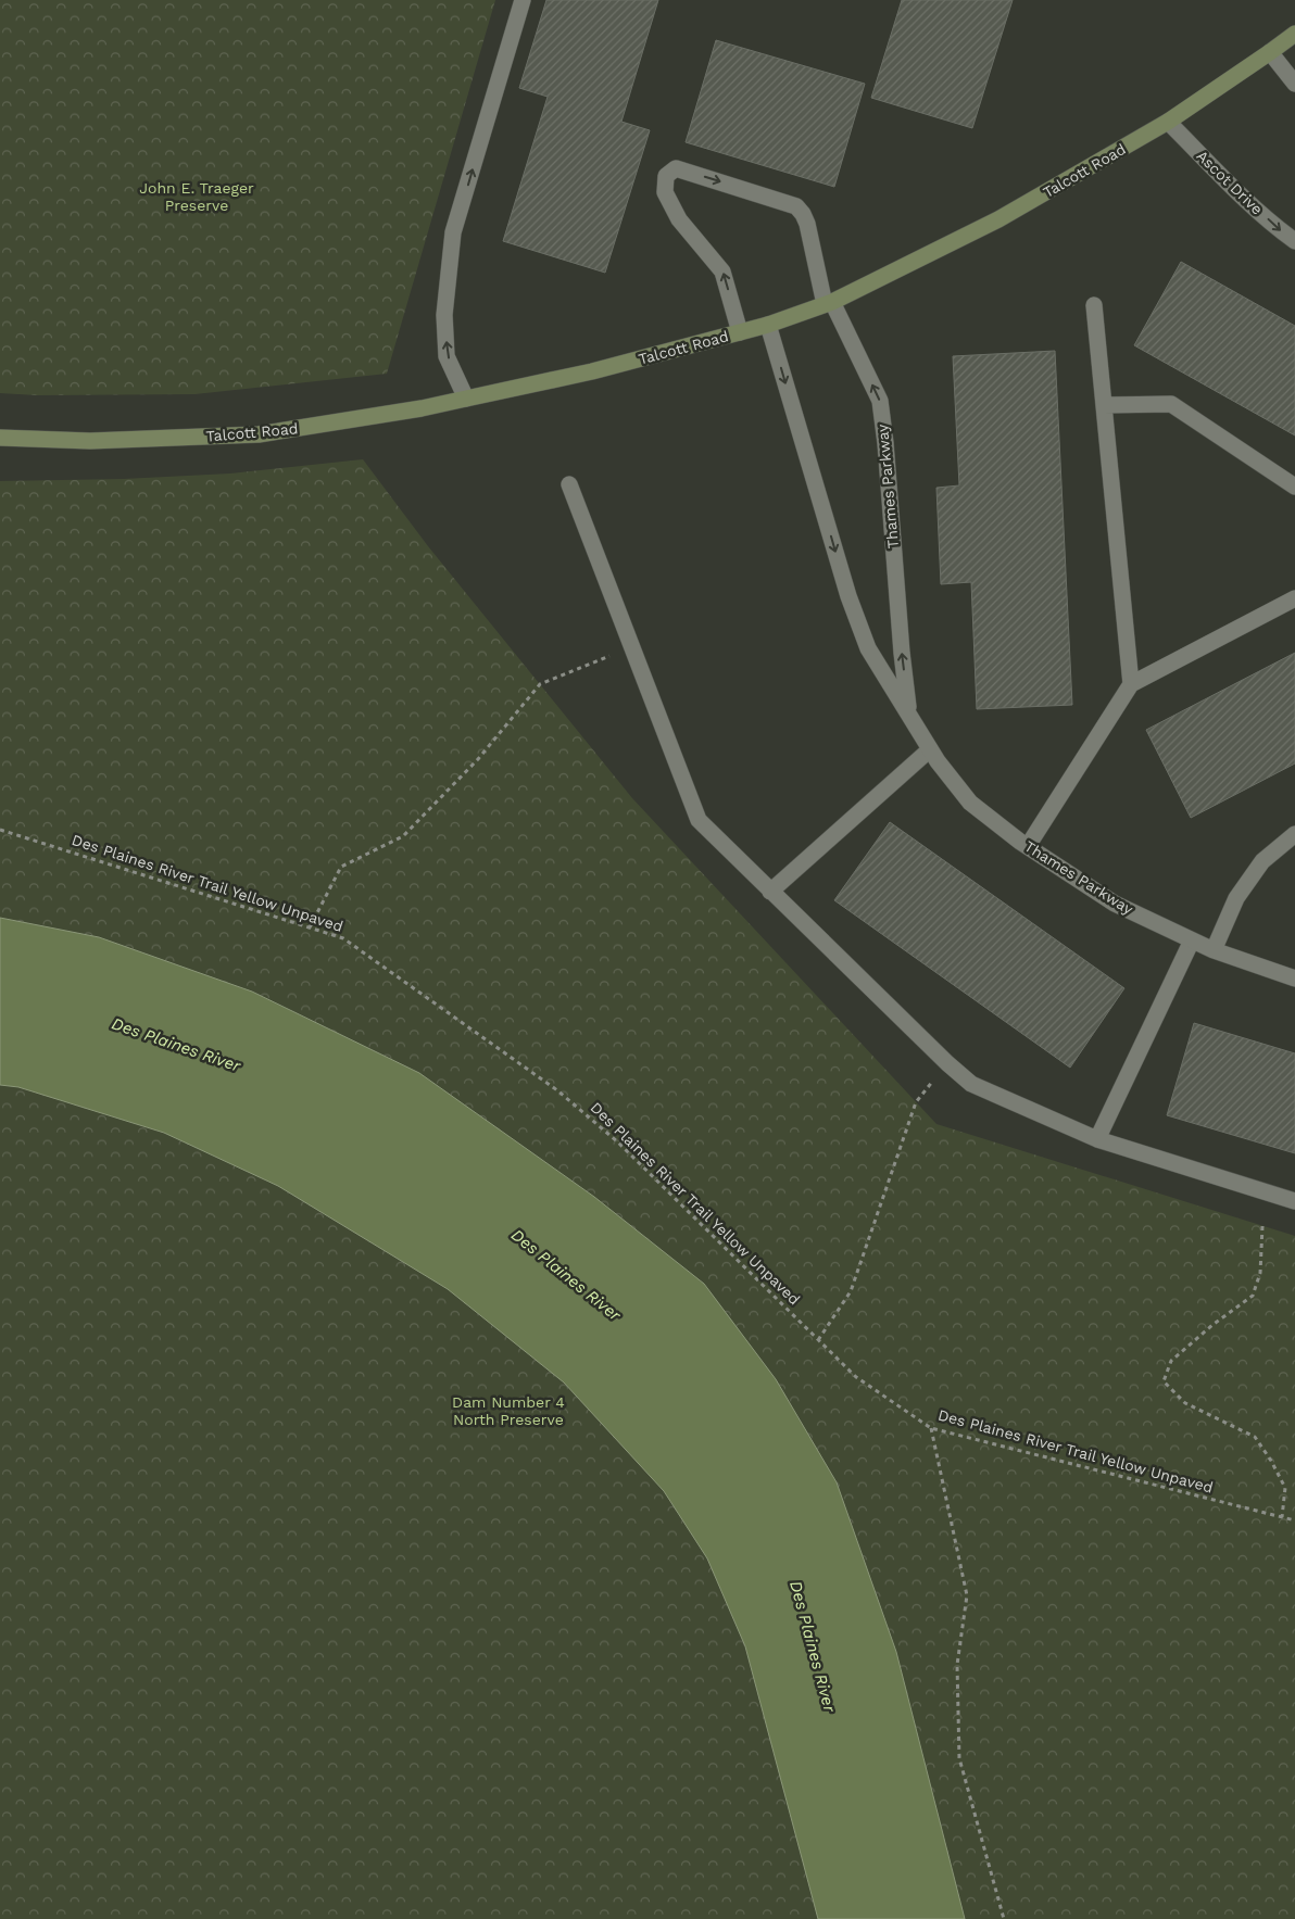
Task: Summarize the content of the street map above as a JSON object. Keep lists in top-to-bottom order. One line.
{"streets":{"main road":["Talcott Road"],"street":["Ascot Drive","Thames Parkway"],"path":["Des Plaines River Trail Yellow Unpaved"]},"crossings":[["Talcott Road","Ascot Drive"],["Talcott Road","Thames Parkway"]],"one_way":["Ascot Drive"],"water":["Des Plaines River"],"parks":["John E. Traeger Preserve","Dam Number 4 North Preserve"]}
